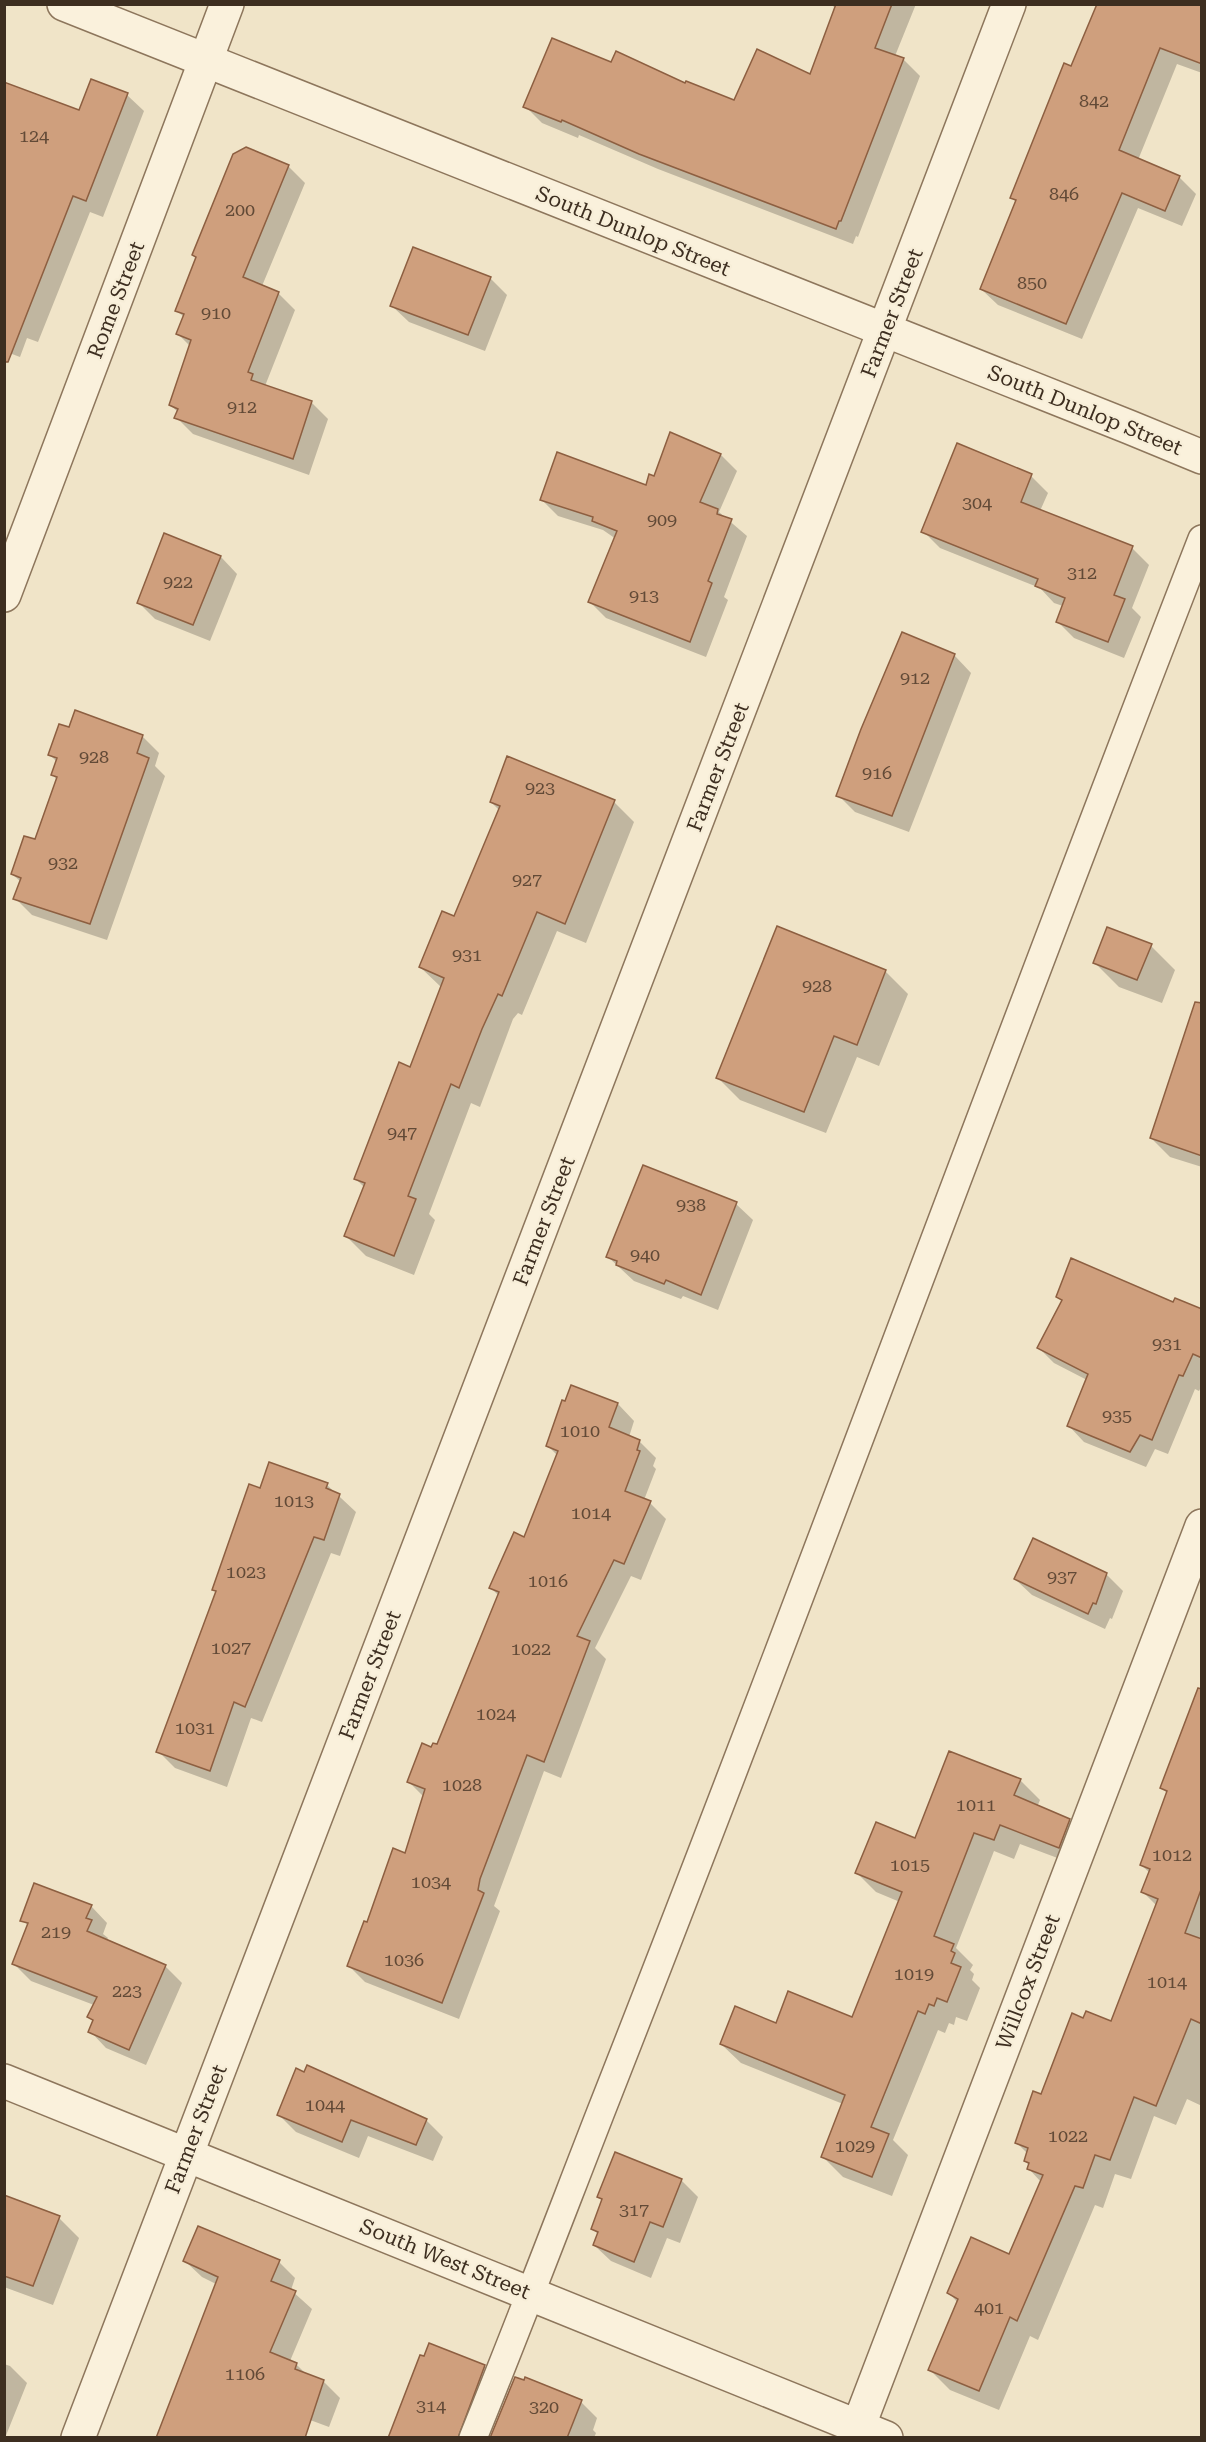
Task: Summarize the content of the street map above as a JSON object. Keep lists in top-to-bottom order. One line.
{"streets":{"street":["South Dunlop Street","Rome Street","Farmer Street","Willcox Street","South West Street"]},"crossings":[["South Dunlop Street","Rome Street"],["South Dunlop Street","Farmer Street"],["Farmer Street","South West Street"],["Willcox Street","South West Street"]],"house_numbers":["842","124","846","200","850","910","912","304","909","312","922","913","912","928","916","923","932","927","931","928","947","938","940","931","935","1010","1013","1014","1023","937","1016","1027","1022","1024","1031","1028","1011","1012","1015","1034","219","1036","1019","1014","223","1044","1022","1029","317","401","1106","314","320"]}
